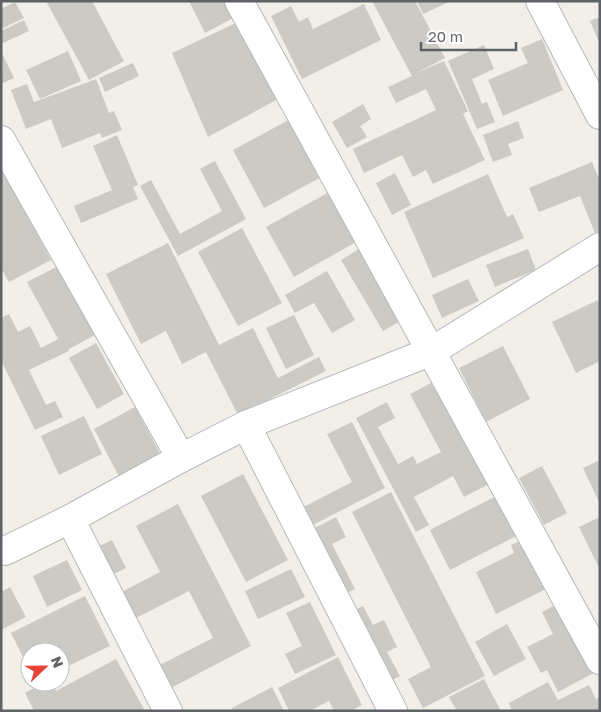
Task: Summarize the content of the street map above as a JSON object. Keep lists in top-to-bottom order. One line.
{"scale_bar":"20 m","north":"right"}
